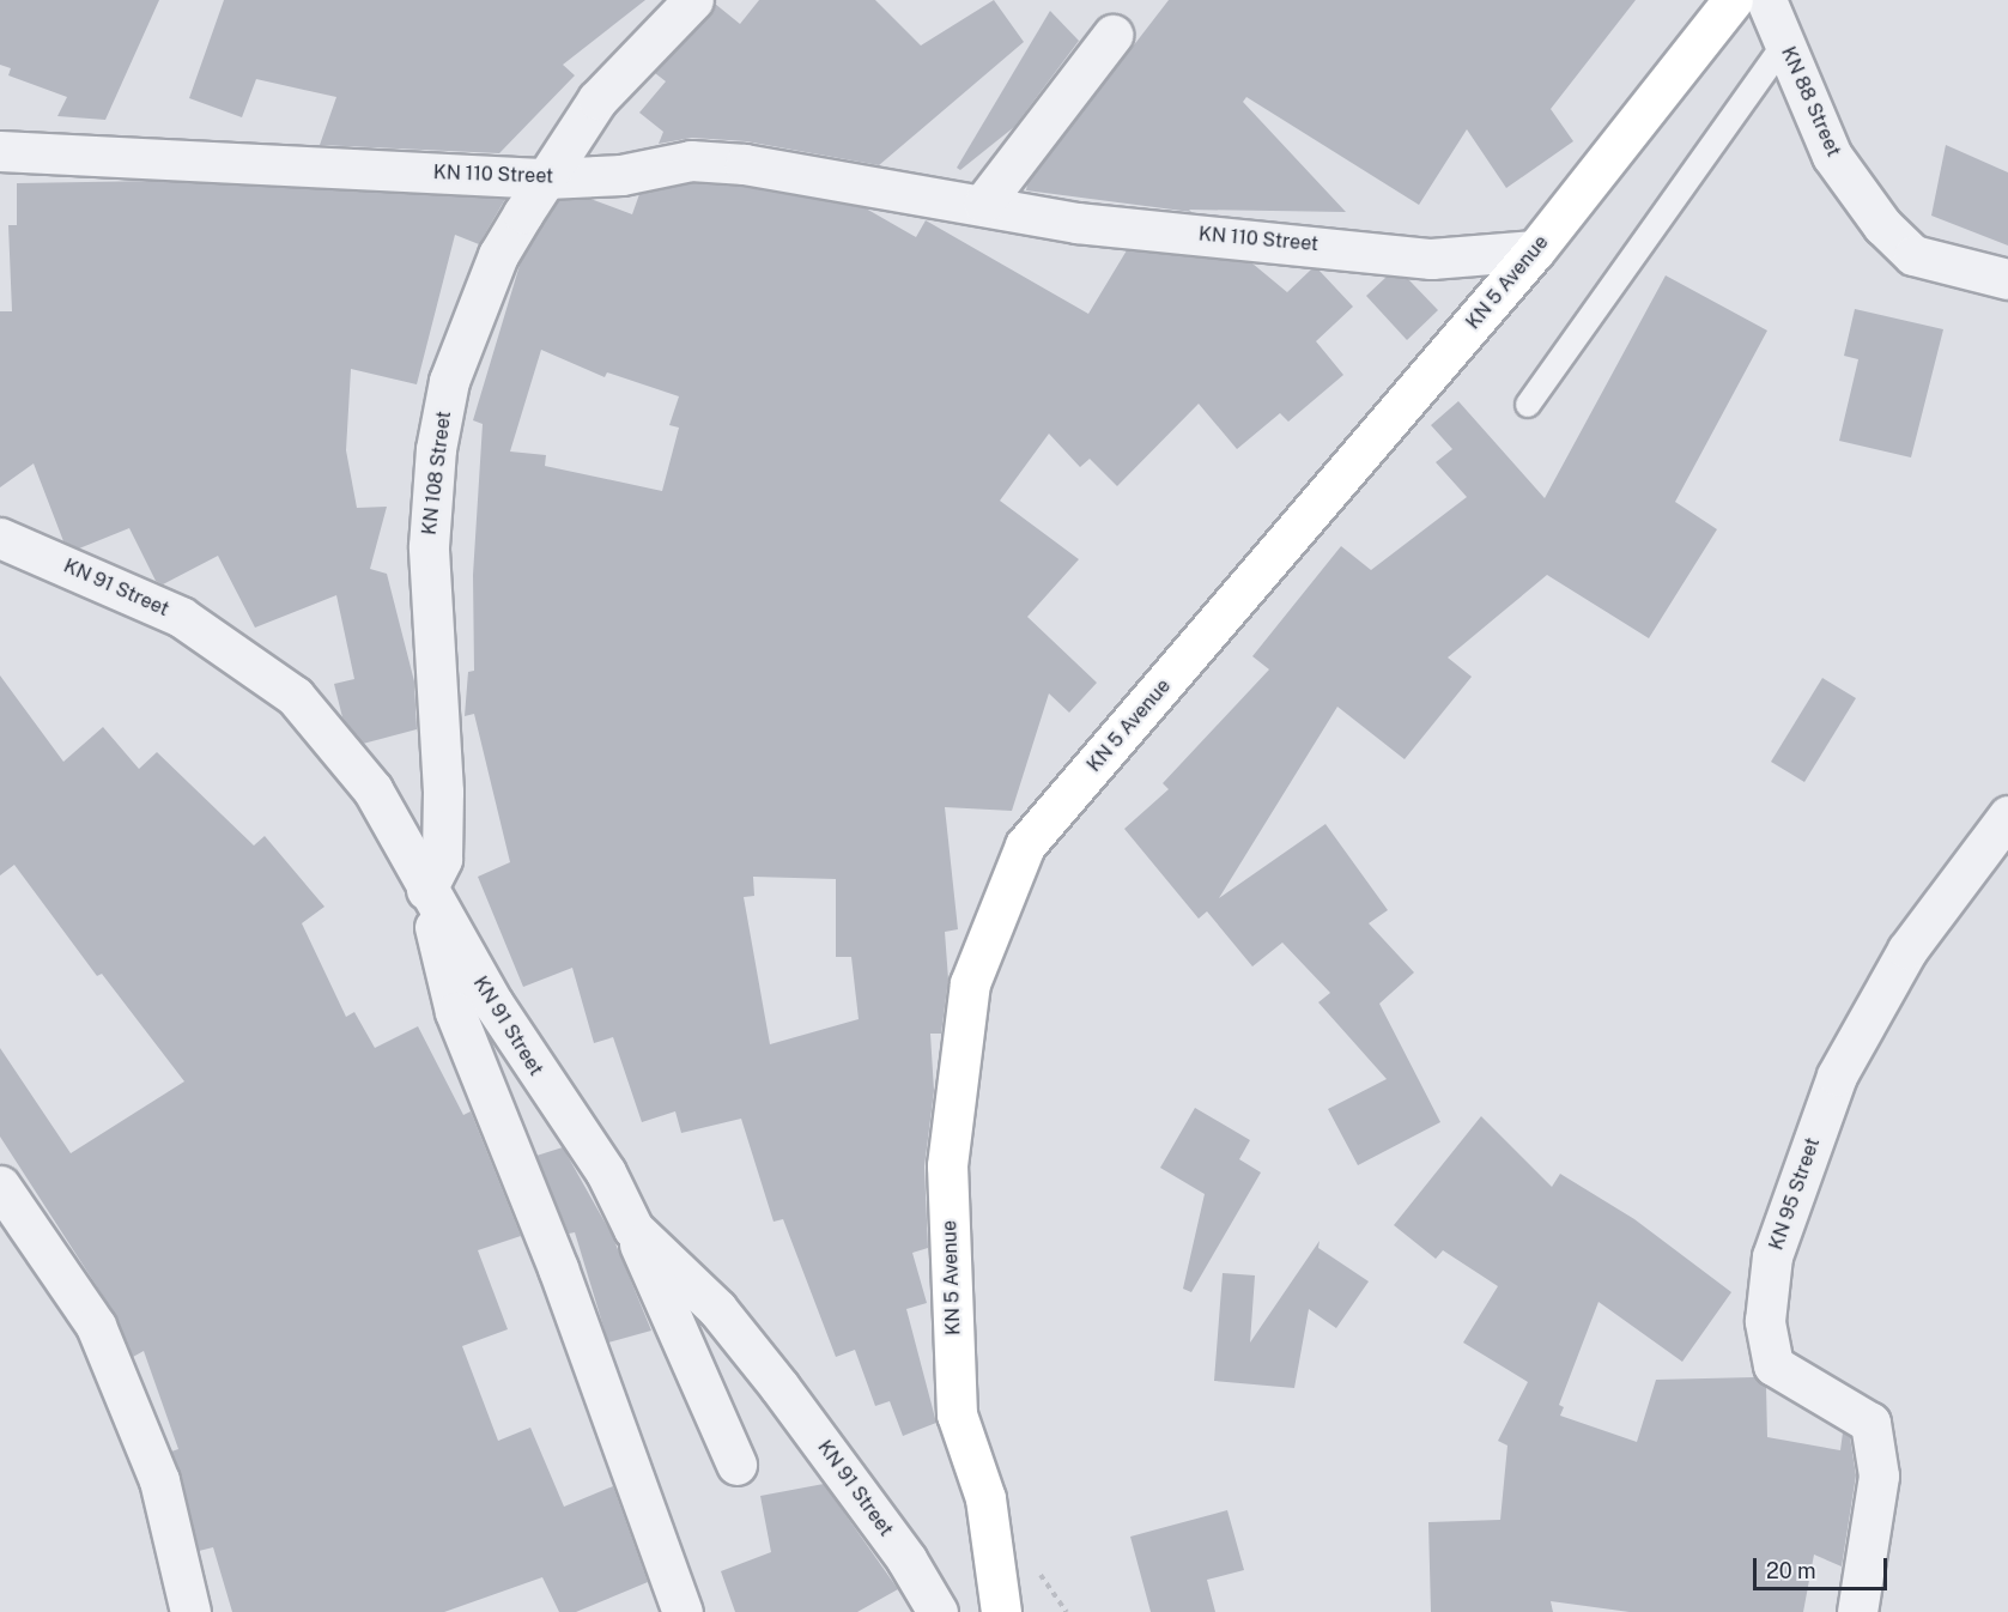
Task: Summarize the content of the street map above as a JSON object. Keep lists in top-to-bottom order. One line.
{"streets":{"main road":["KN 5 Avenue"],"street":["KN 88 Street","KN 110 Street","KN 108 Street","KN 91 Street","KN 95 Street"]},"crossings":[["KN 110 Street","KN 5 Avenue"],["KN 110 Street","KN 108 Street"],["KN 108 Street","KN 91 Street"]],"scale_bar":"20 m"}
